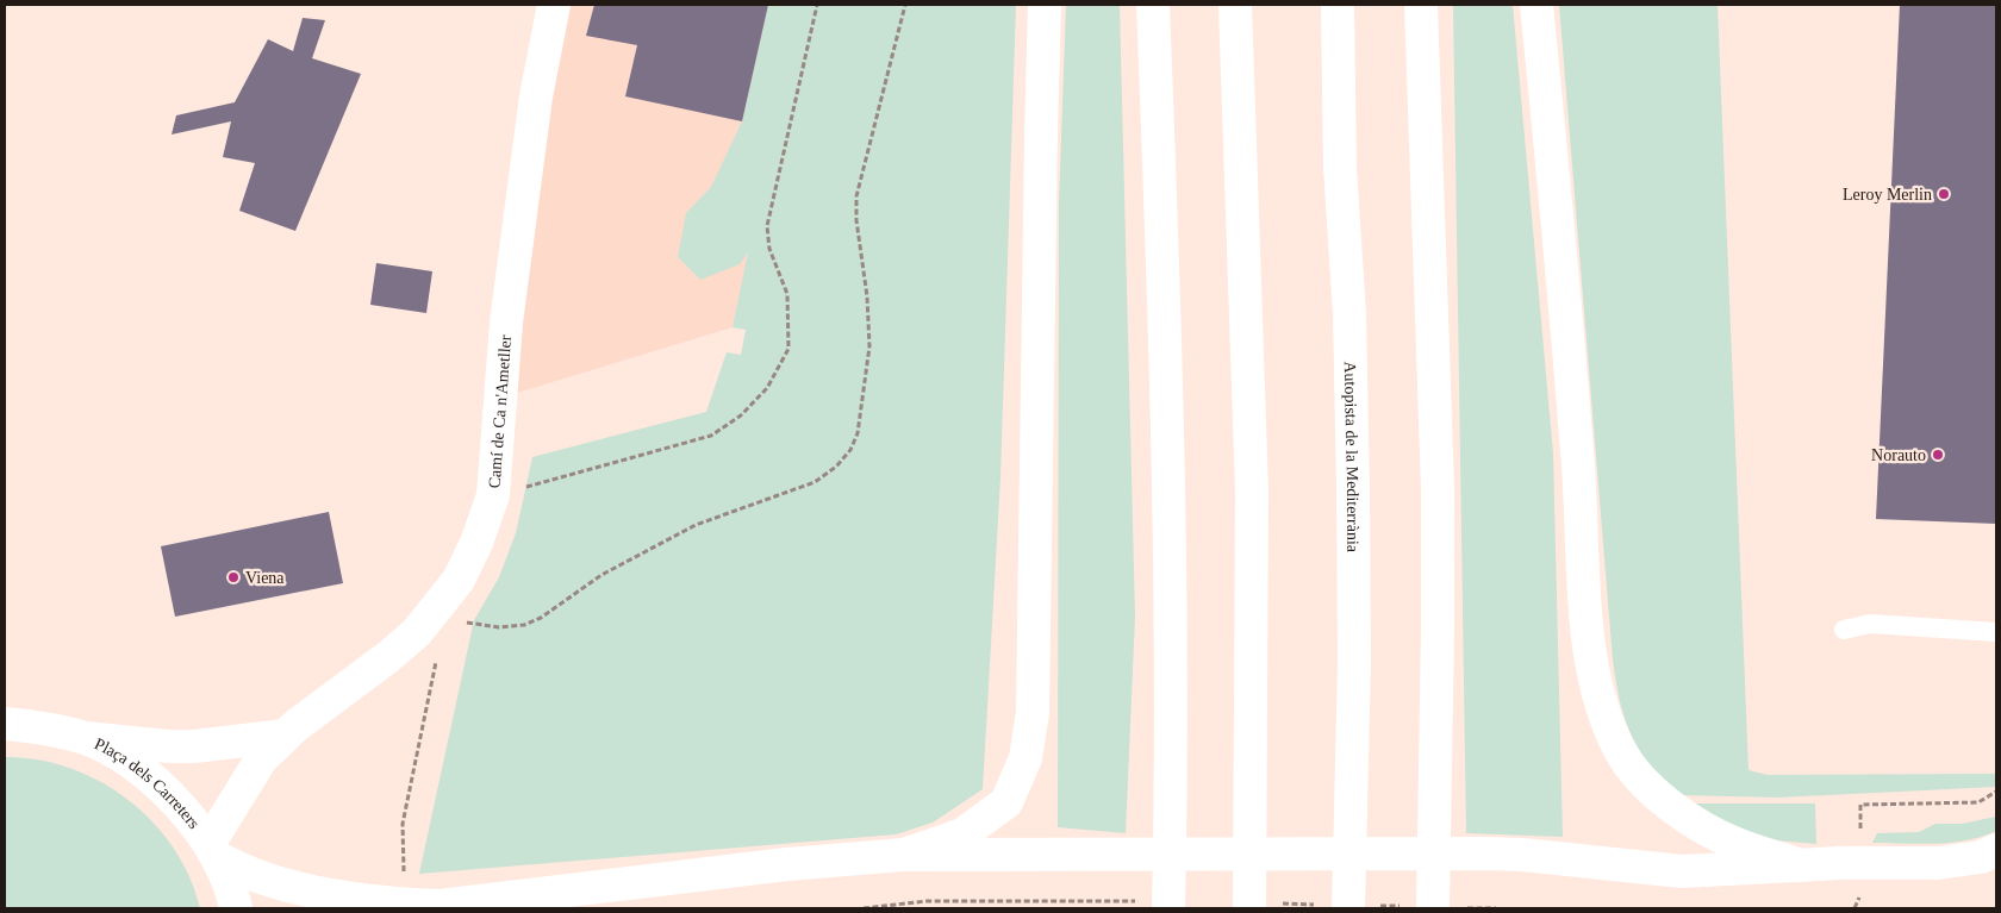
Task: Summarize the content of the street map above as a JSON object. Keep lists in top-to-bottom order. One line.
{"streets":{"main road":["Camí de Ca n'Ametller","Autopista de la Mediterrània","Plaça dels Carreters"]},"crossings":[["Camí de Ca n'Ametller","Plaça dels Carreters"]],"places":["Leroy Merlin","Norauto","Viena"]}
